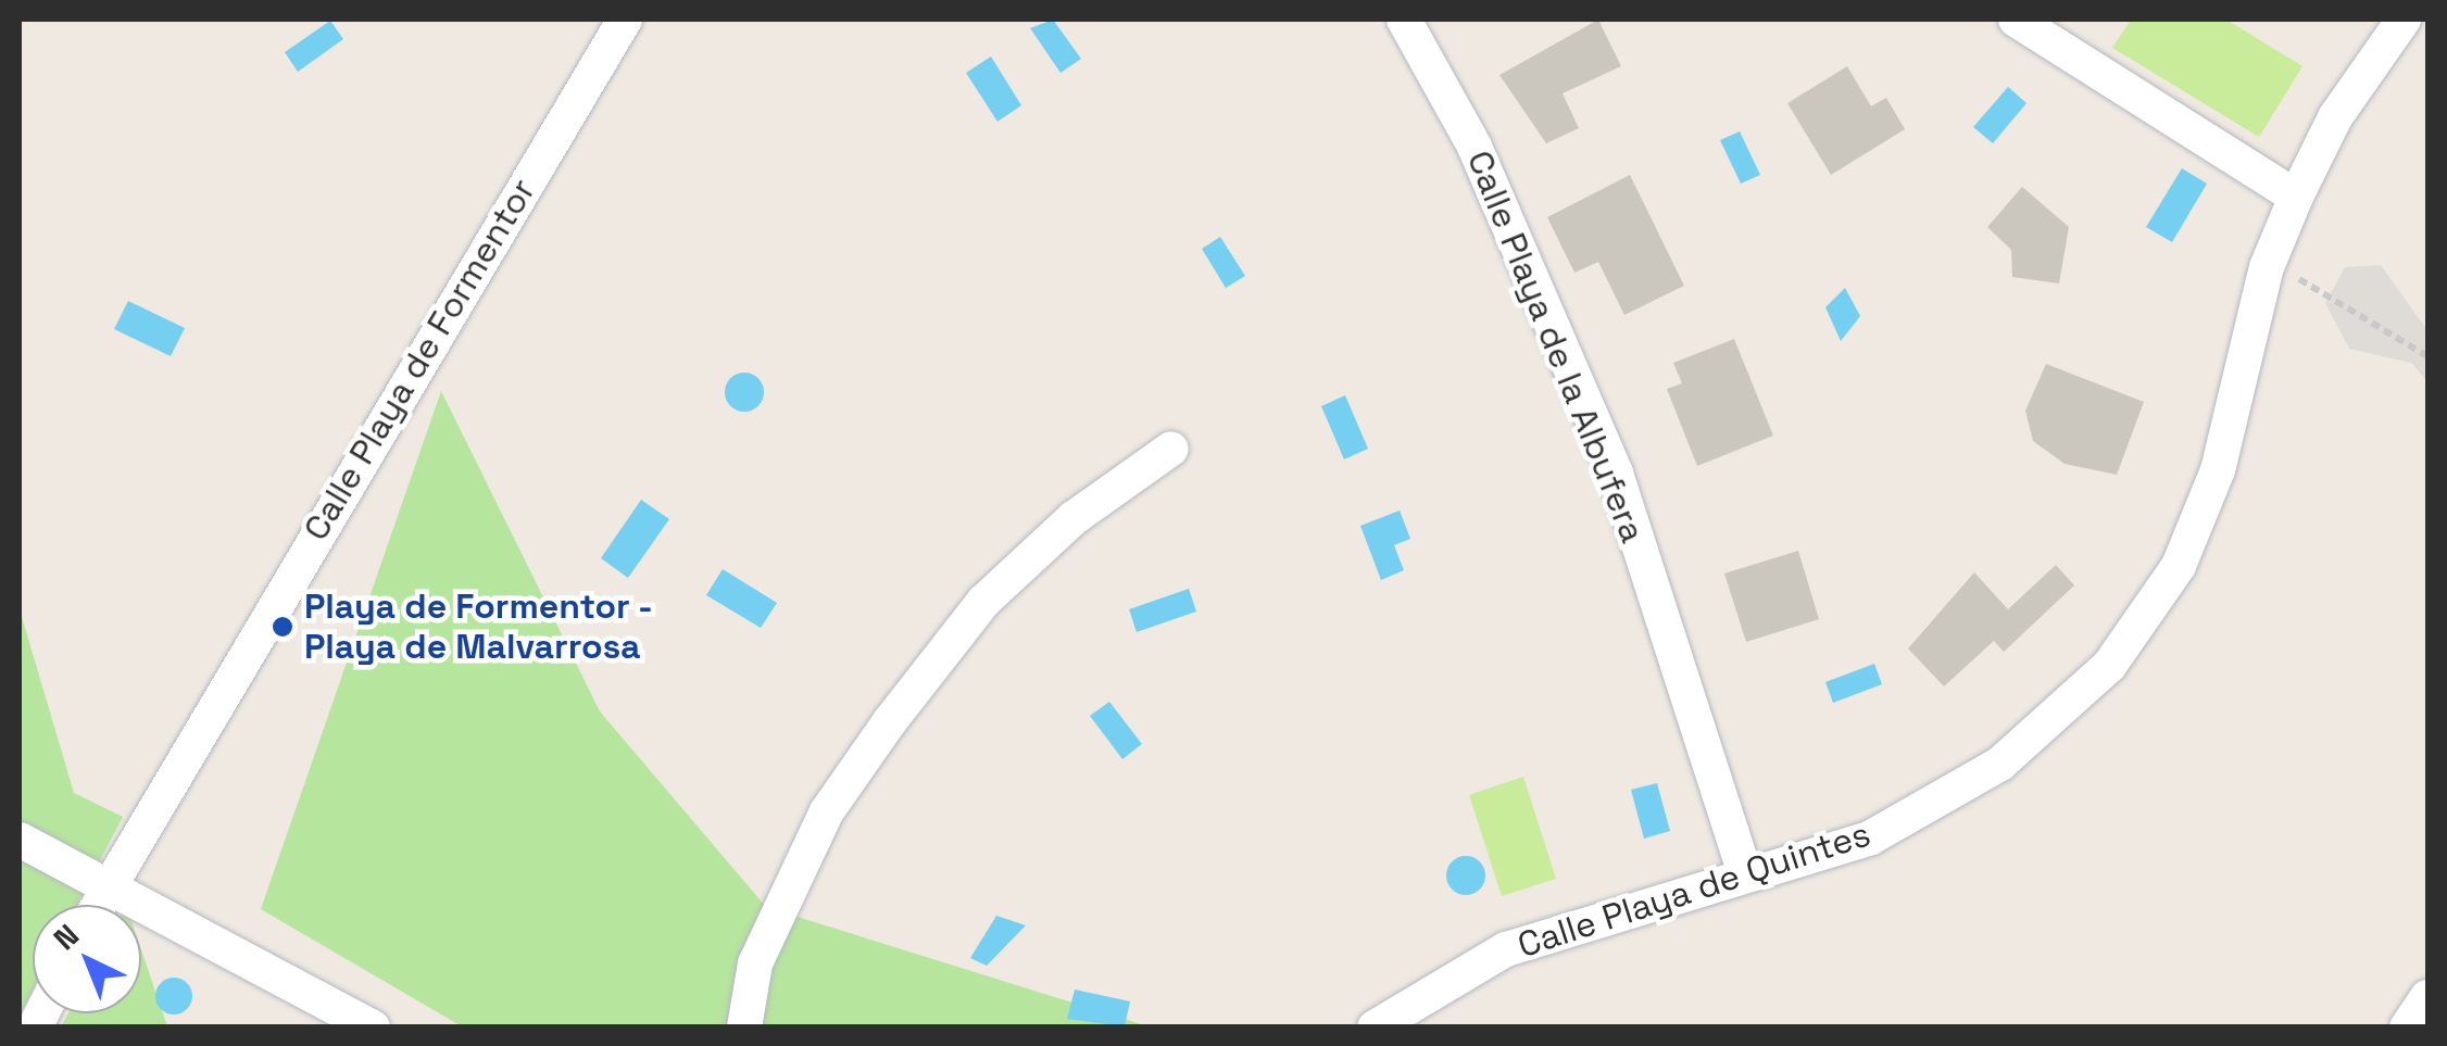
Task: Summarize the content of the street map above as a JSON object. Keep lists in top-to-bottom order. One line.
{"streets":{"street":["Calle Playa de la Albufera","Calle Playa de Formentor","Calle Playa de Quintes"]},"crossings":[["Calle Playa de la Albufera","Calle Playa de Quintes"]],"places":["Playa de Formentor - Playa de Malvarrosa"],"north":"top left"}
